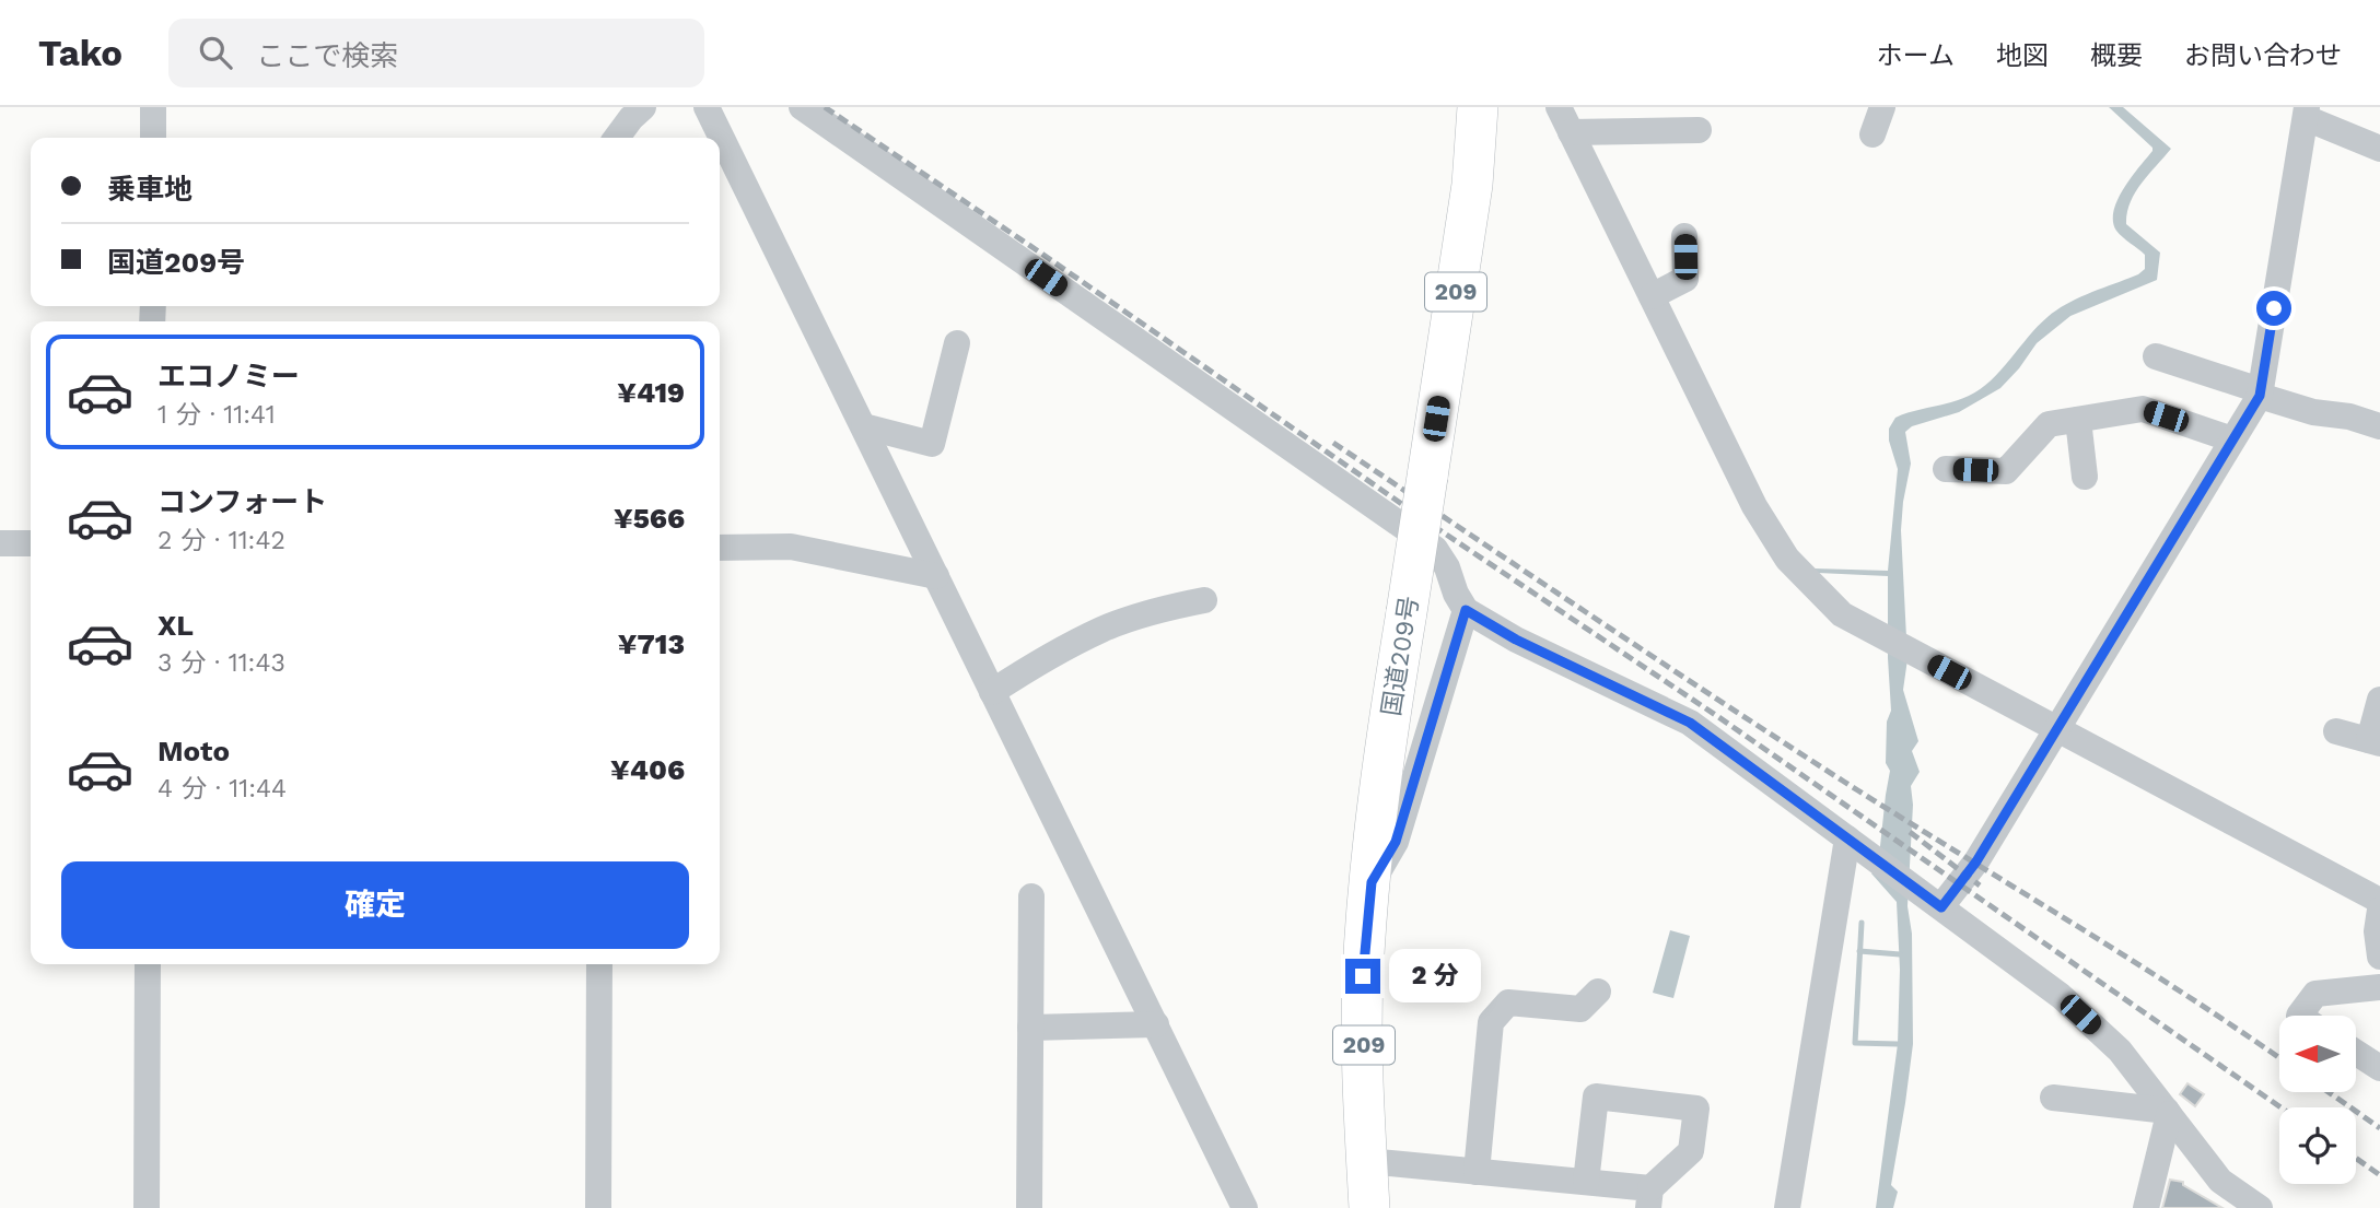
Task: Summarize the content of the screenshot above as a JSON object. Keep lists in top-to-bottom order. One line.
{"streets":{"highway":["209","国道209号"]},"north":"left","page":{"header":"Tako","search":"ここで検索","nav":["ホーム","地図","概要","お問い合わせ"],"banner":["乗車地","国道209号"],"list":[{"name":"エコノミー","note":"1 分 · 11:41","value":"¥419"},{"name":"コンフォート","note":"2 分 · 11:42","value":"¥566"},{"name":"XL","note":"3 分 · 11:43","value":"¥713"},{"name":"Moto","note":"4 分 · 11:44","value":"¥406"}],"buttons":"確定","bubble":"2 分"}}
